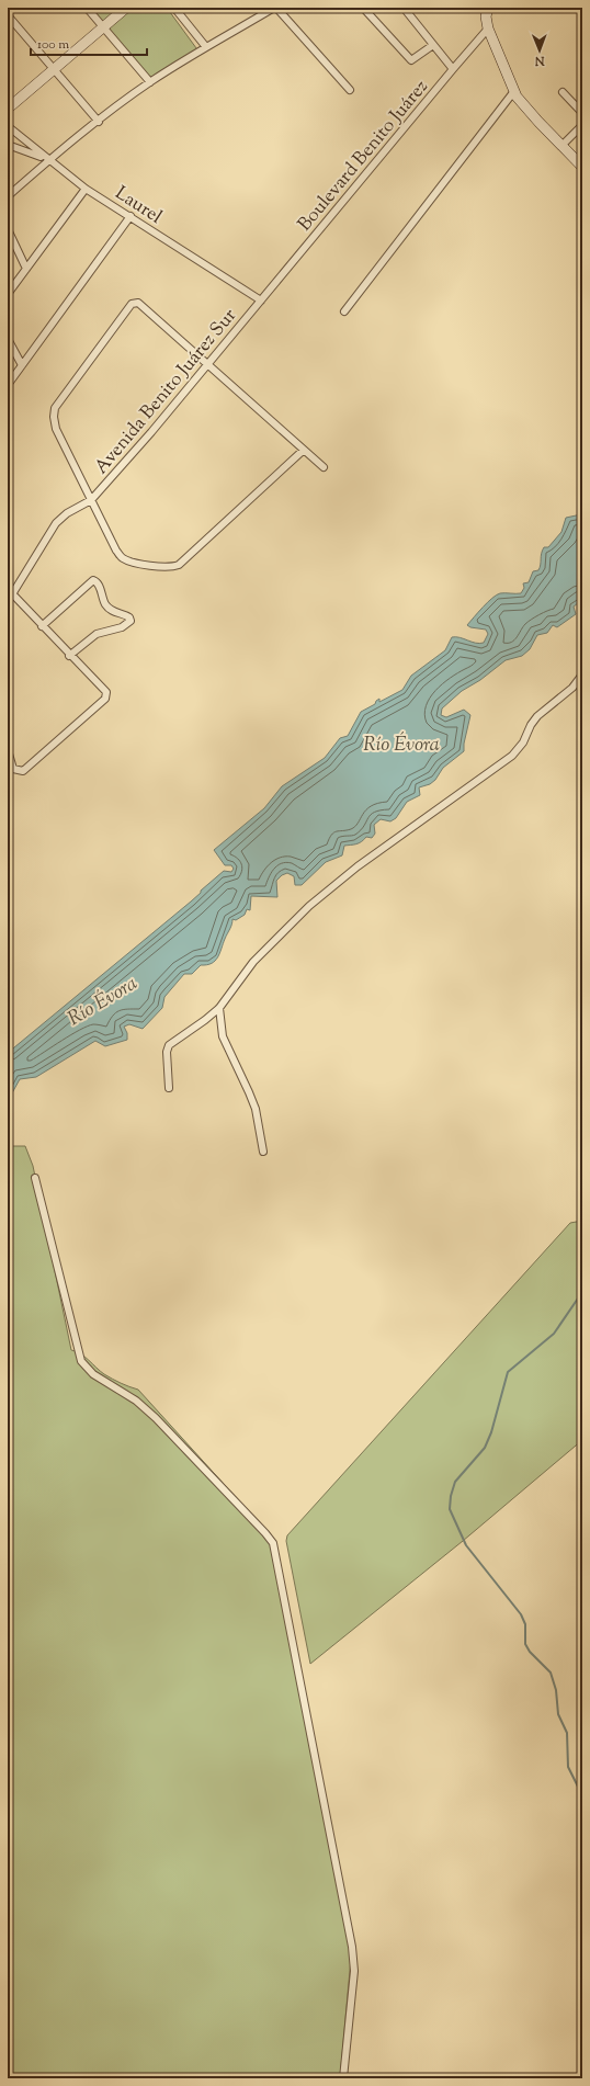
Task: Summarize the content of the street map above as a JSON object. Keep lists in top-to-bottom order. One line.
{"streets":{"street":["Boulevard Benito Juárez","Laurel","Avenida Benito Juárez Sur"]},"crossings":[["Boulevard Benito Juárez","Laurel"],["Boulevard Benito Juárez","Avenida Benito Juárez Sur"],["Laurel","Avenida Benito Juárez Sur"]],"water":["Río Évora"],"scale_bar":"100 m","north":"bottom"}
